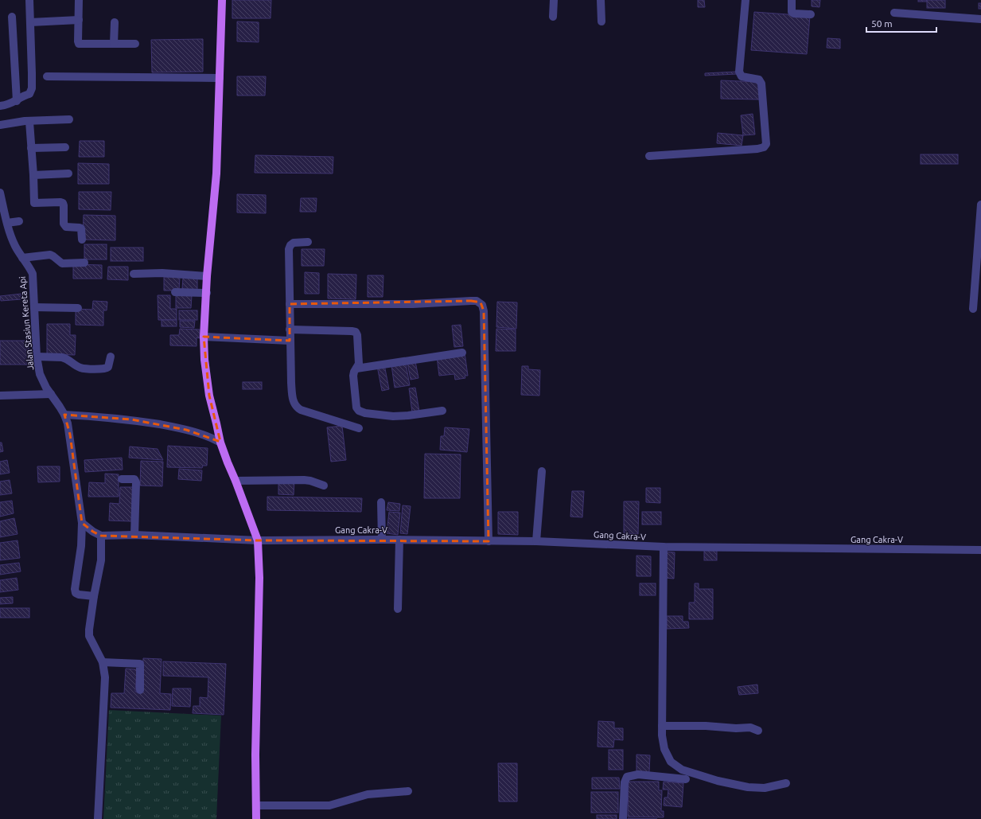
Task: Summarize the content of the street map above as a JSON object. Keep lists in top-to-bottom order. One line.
{"streets":{"street":["Jalan Stasiun Kereta Api","Gang Cakra-V"]},"scale_bar":"50 m"}
